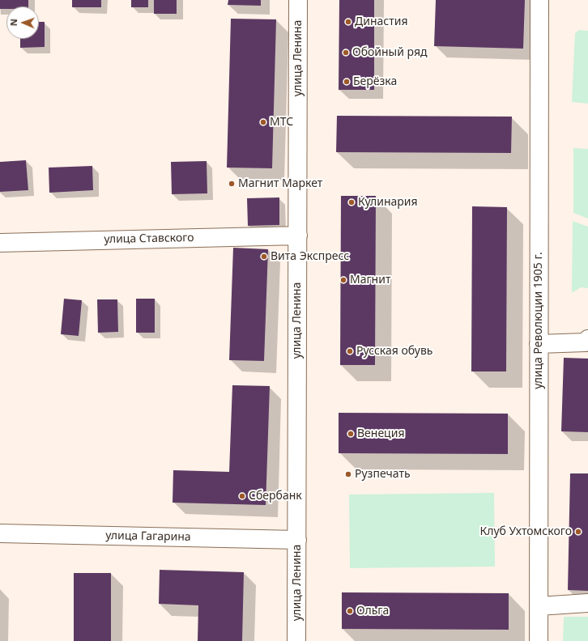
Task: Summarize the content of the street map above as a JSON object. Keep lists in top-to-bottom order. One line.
{"streets":{"street":["улица Ленина","улица Ставского","улица Революции 1905 г.","улица Гагарина"]},"crossings":[["улица Ленина","улица Ставского"],["улица Ленина","улица Гагарина"]],"places":["Династия","Обойный ряд","Берёзка","МТС","Магнит Маркет","Кулинария","Вита Экспресс","Магнит","Русская обувь","Венеция","Рузпечать","Сбербанк","Клуб Ухтомского","Ольга"],"north":"left"}
